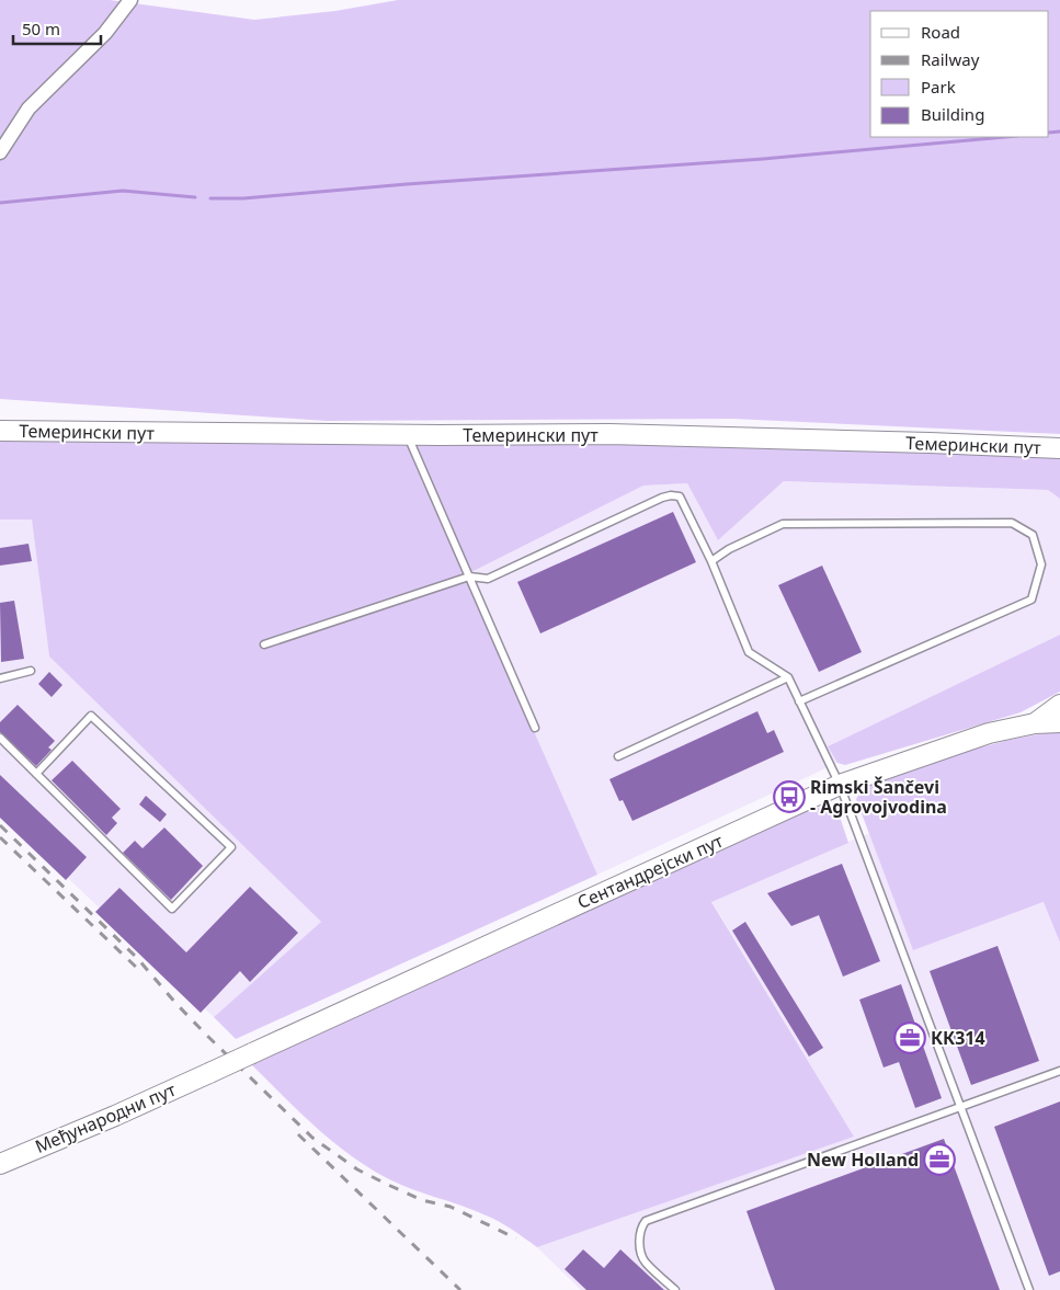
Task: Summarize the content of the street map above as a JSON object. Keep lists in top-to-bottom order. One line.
{"streets":{"main road":["Темерински пут","Сентандрејски пут","Међународни пут"]},"crossings":[["Сентандрејски пут","Међународни пут"]],"places":{"bus stop":["Rimski Šančevi - Agrovojvodina"],"office":["КК314","New Holland"]},"legend":["Road","Railway","Park","Building"],"scale_bar":"50 m"}
